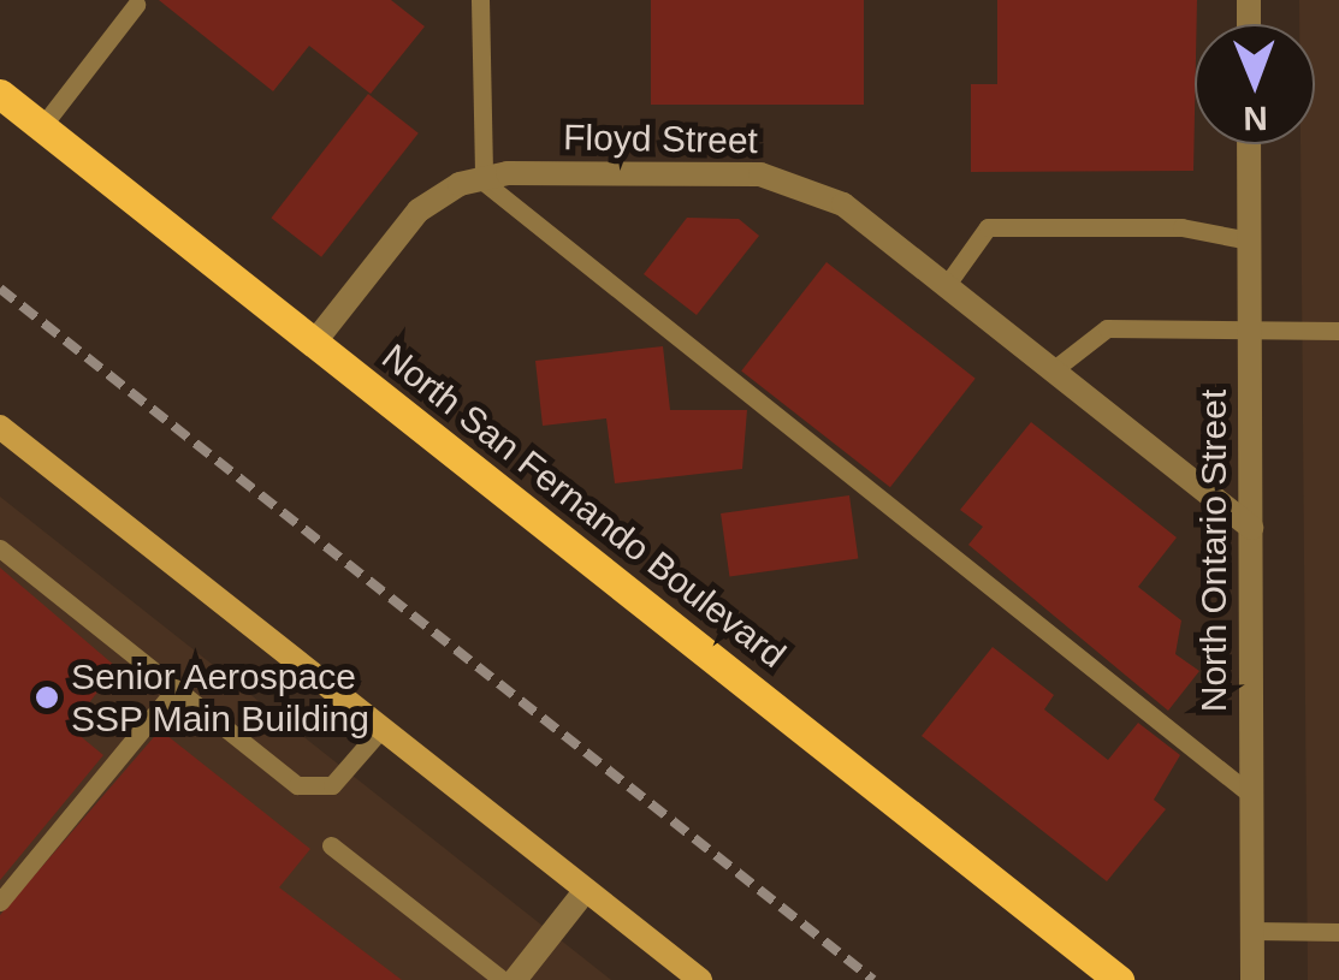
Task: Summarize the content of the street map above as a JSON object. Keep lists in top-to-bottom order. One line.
{"streets":{"main road":["North San Fernando Boulevard"],"street":["Floyd Street","North Ontario Street"]},"crossings":[["Floyd Street","North San Fernando Boulevard"],["Floyd Street","North Ontario Street"]],"places":["Senior Aerospace SSP Main Building"],"north":"bottom"}
